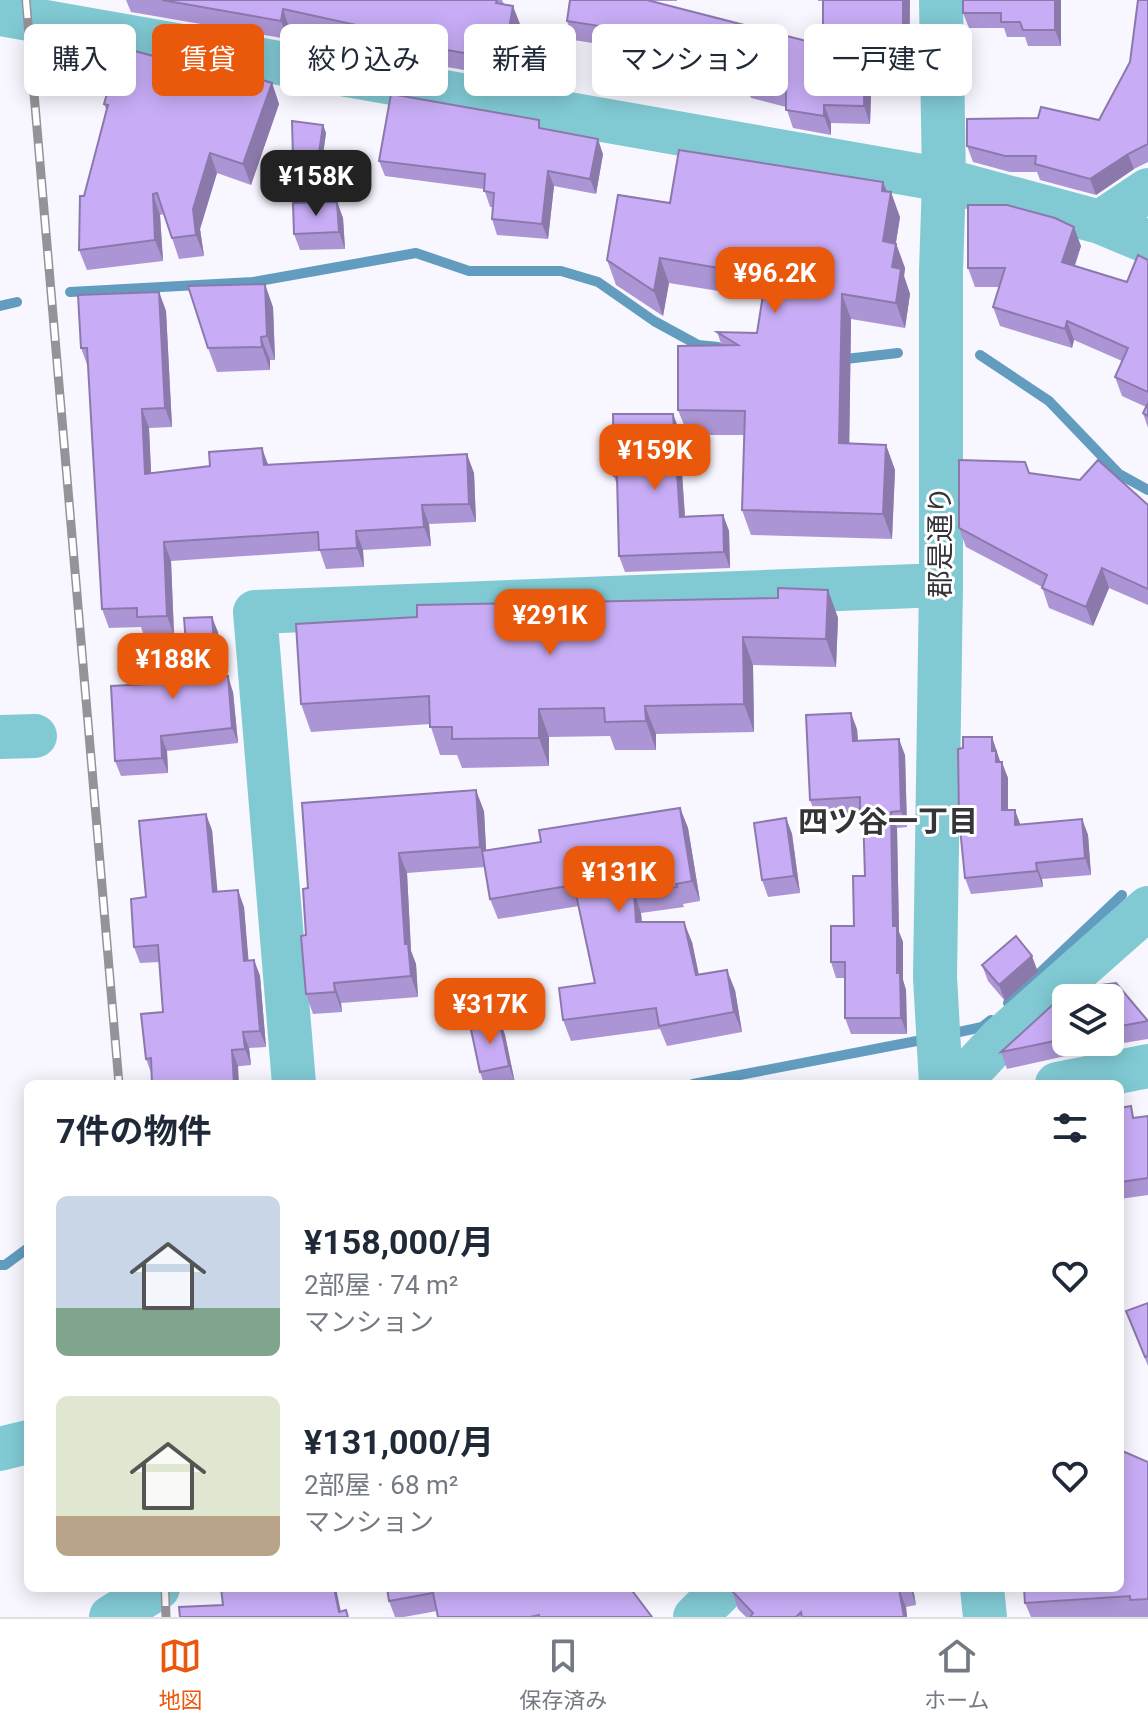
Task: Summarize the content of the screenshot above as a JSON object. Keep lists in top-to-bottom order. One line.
{"streets":{"street":["郡是通り"]},"districts":["四ツ谷一丁目"],"page":{"chip":["購入","賃貸","絞り込み","新着","マンション","一戸建て"],"price":["¥158K","¥96.2K","¥159K","¥291K","¥188K","¥131K","¥317K"],"heading":"7件の物件","list":[{"name":"¥158,000/月","note":"2部屋 · 74 m² · マンション"},{"name":"¥131,000/月","note":"2部屋 · 68 m² · マンション"}],"tabs":["地図","保存済み","ホーム"]}}
